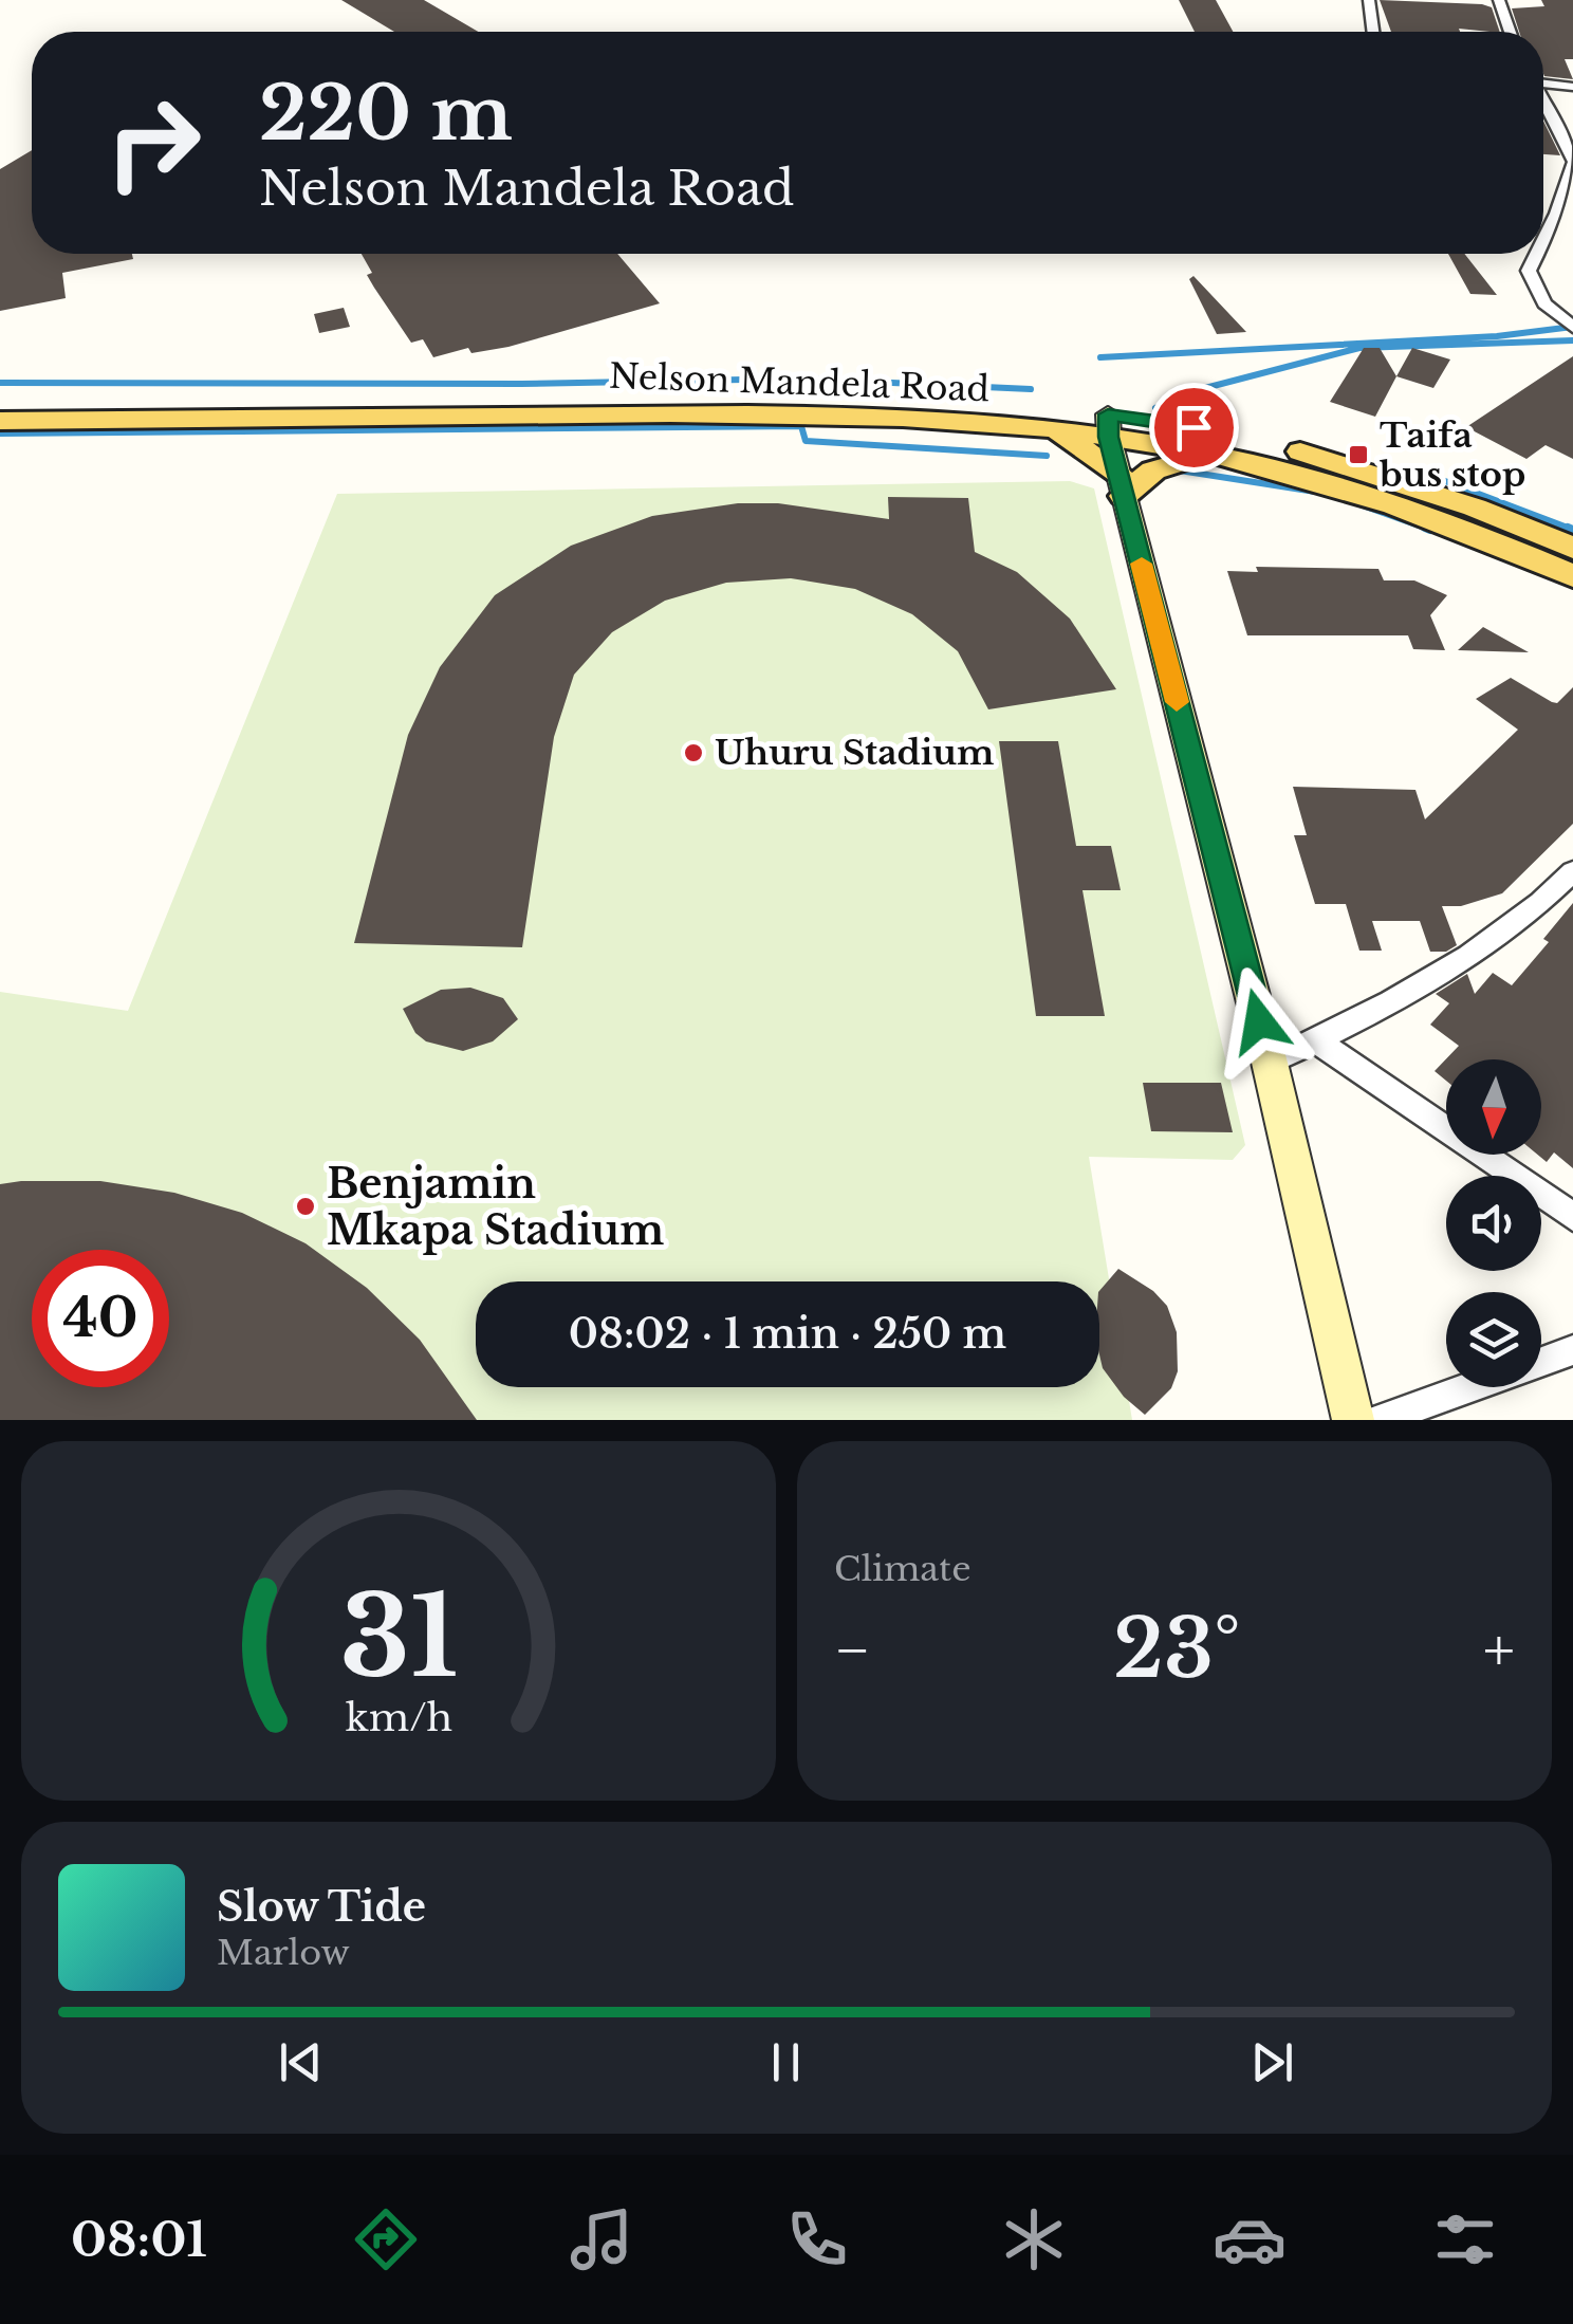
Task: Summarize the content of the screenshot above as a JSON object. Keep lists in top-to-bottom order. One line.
{"streets":{"main road":["Nelson Mandela Road"]},"places":{"transit":["Taifa bus stop"],"other":["Uhuru Stadium","Benjamin Mkapa Stadium"]},"north":"bottom","page":{"turn":["220 m","Nelson Mandela Road"],"limit":"40","trip":"08:02 · 1 min · 250 m","tile":"Climate","heat":["−","23°","+"],"song":["Slow Tide","Marlow"],"tabs":"08:01","gauge":["31","km/h"]}}
